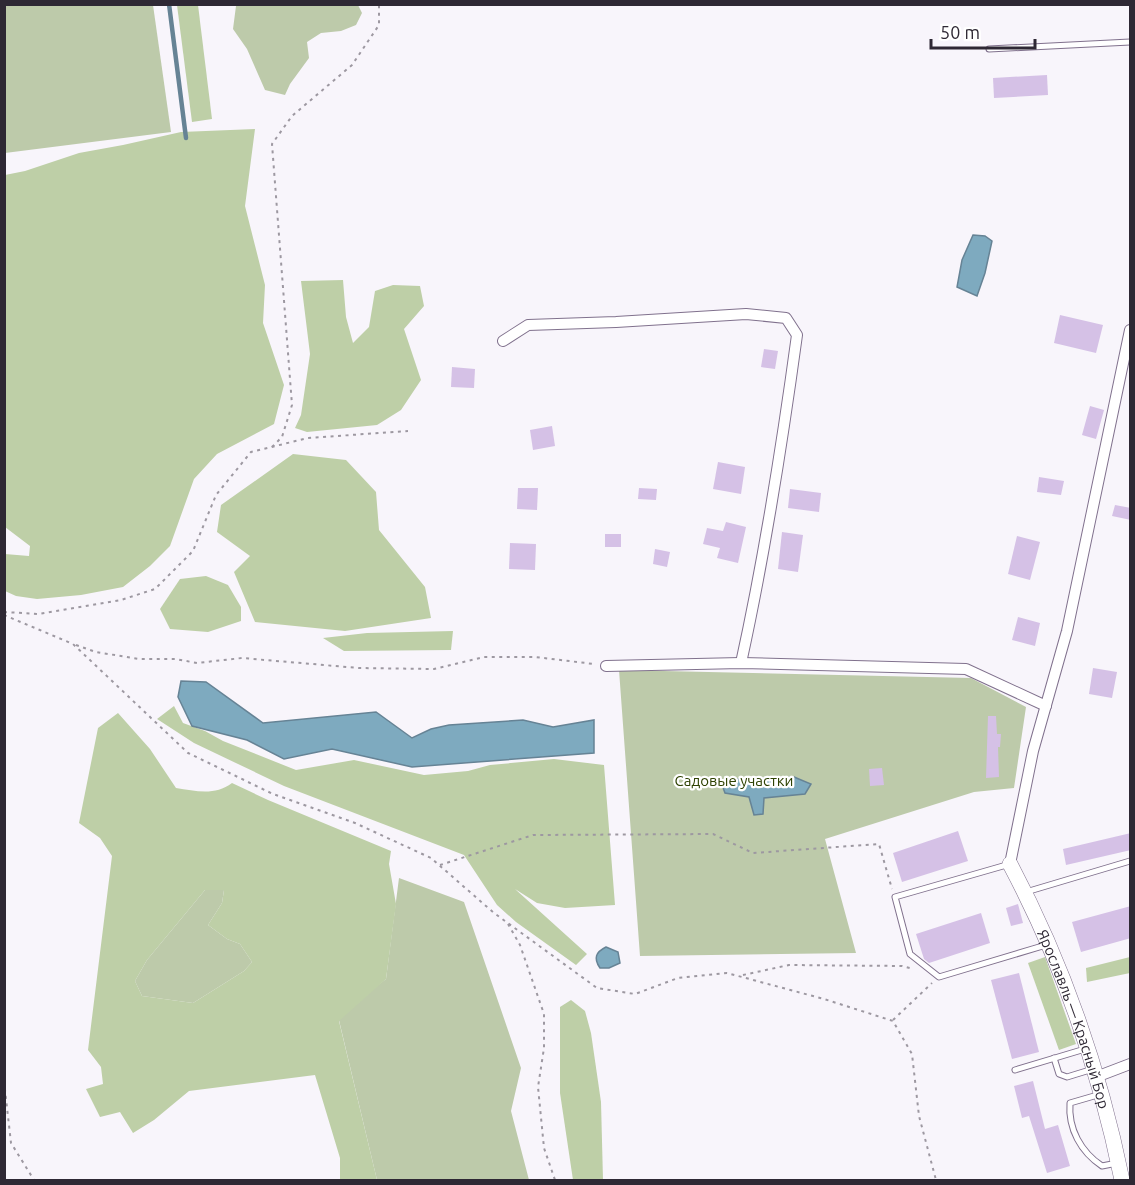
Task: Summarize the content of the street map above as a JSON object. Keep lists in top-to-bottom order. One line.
{"streets":{"street":["Ярославль — Красный Бор"]},"parks":["Садовые участки"],"scale_bar":"50 m"}
